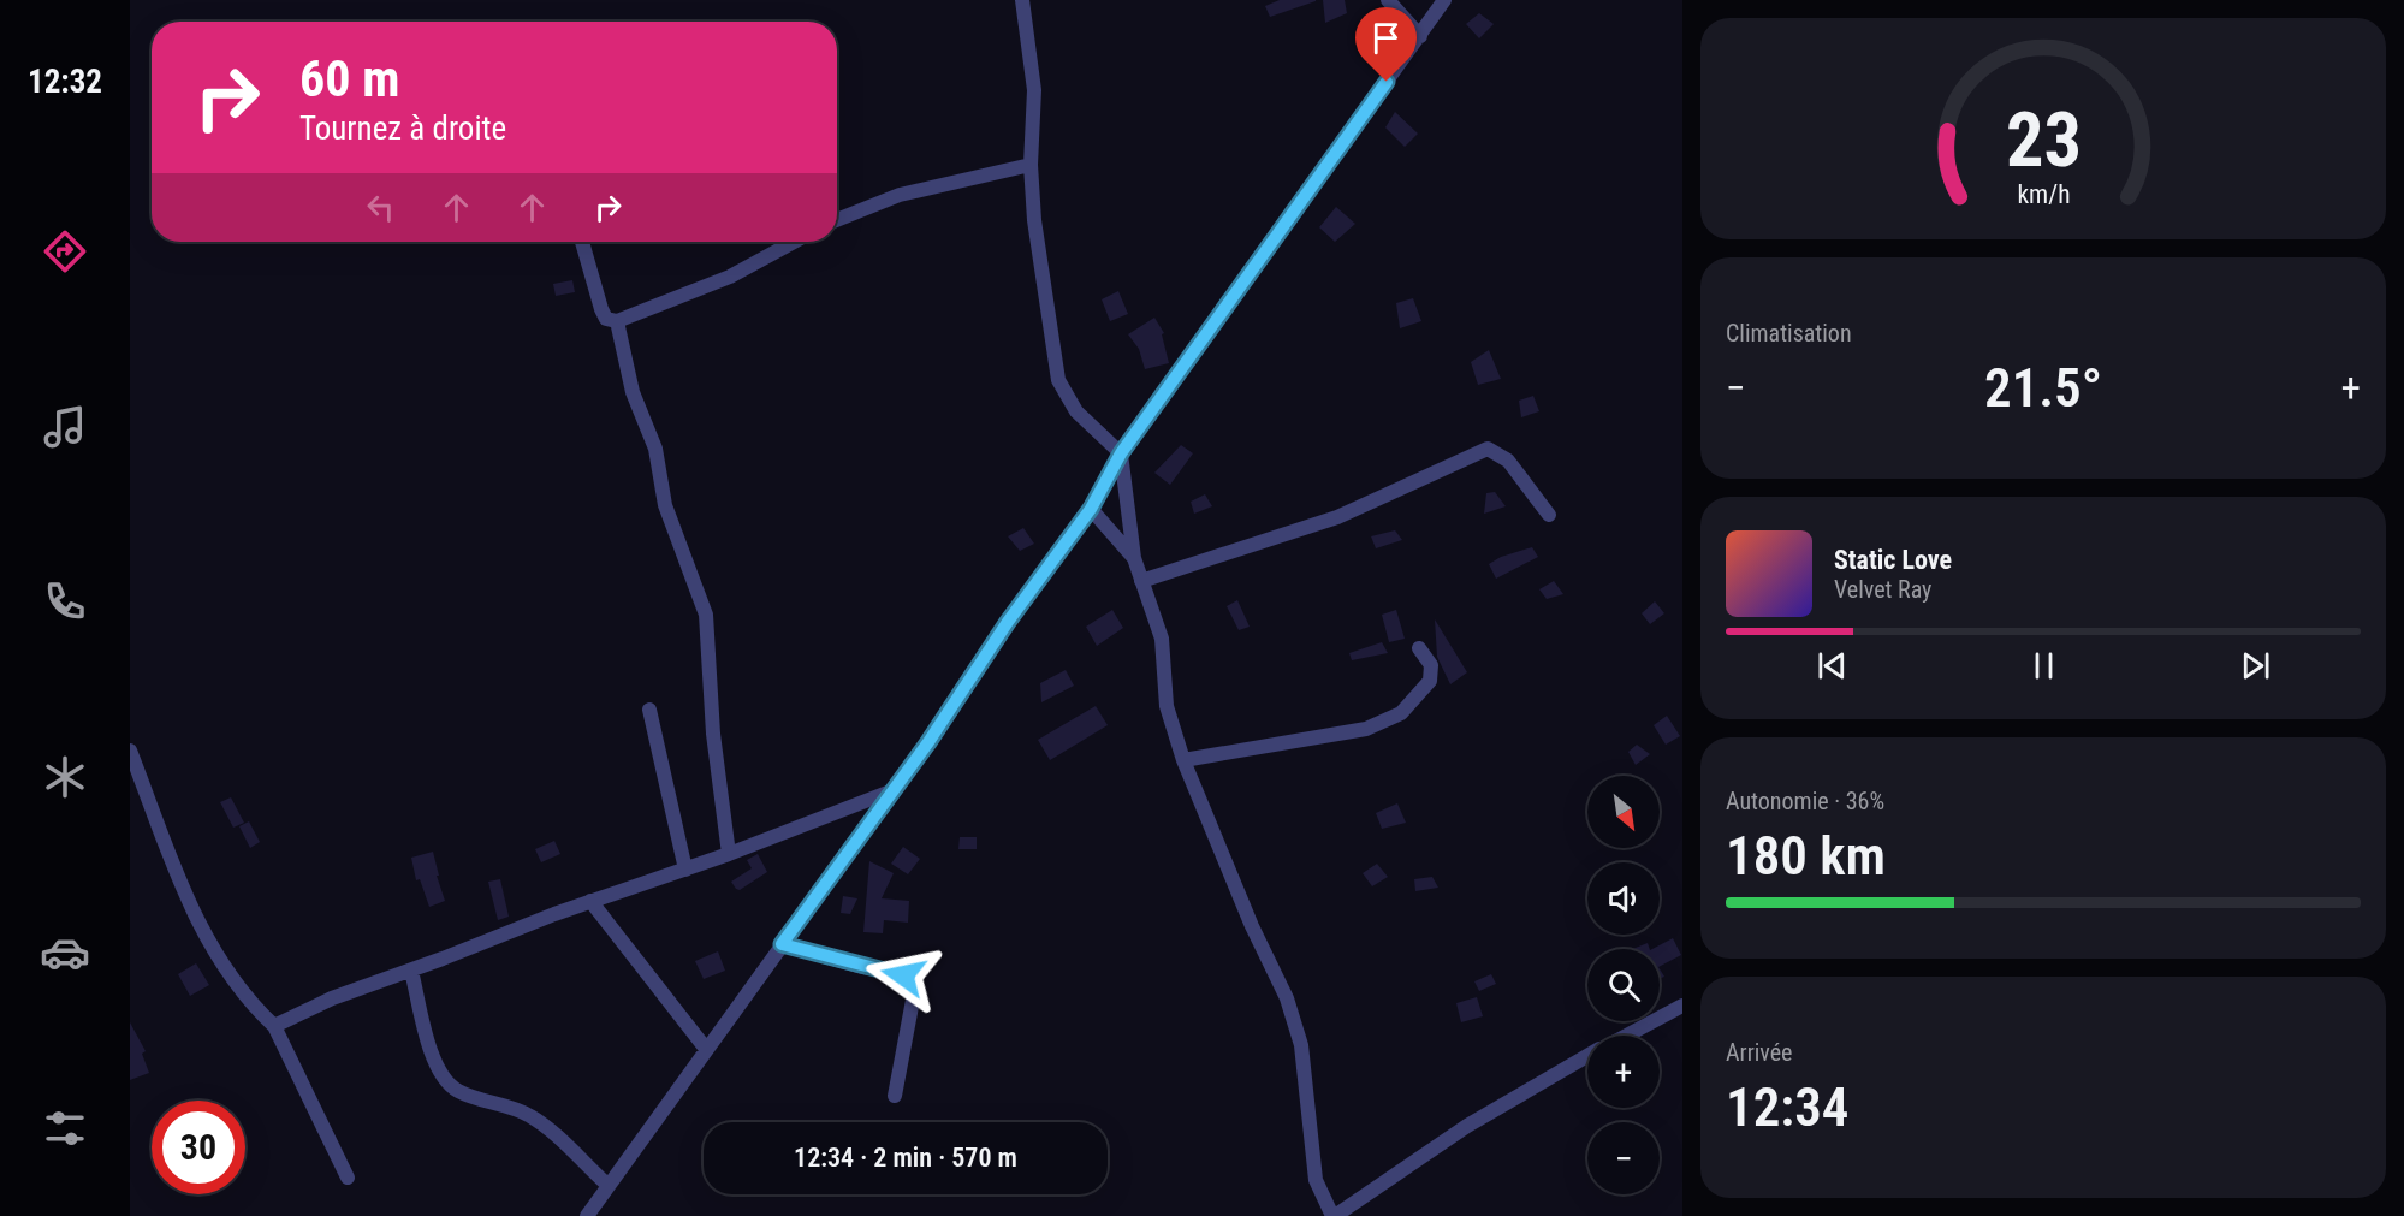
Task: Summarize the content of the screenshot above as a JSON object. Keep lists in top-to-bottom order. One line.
{"north":"bottom right","page":{"tabs":"12:32","turn":["60 m","Tournez à droite"],"tile":["Climatisation",["Autonomie · 36%","180 km"],["Arrivée","12:34"]],"heat":["−","21.5°","+"],"song":["Static Love","Velvet Ray"],"map_buttons":["+","−"],"limit":"30","trip":"12:34 · 2 min · 570 m","gauge":["23","km/h"]}}
